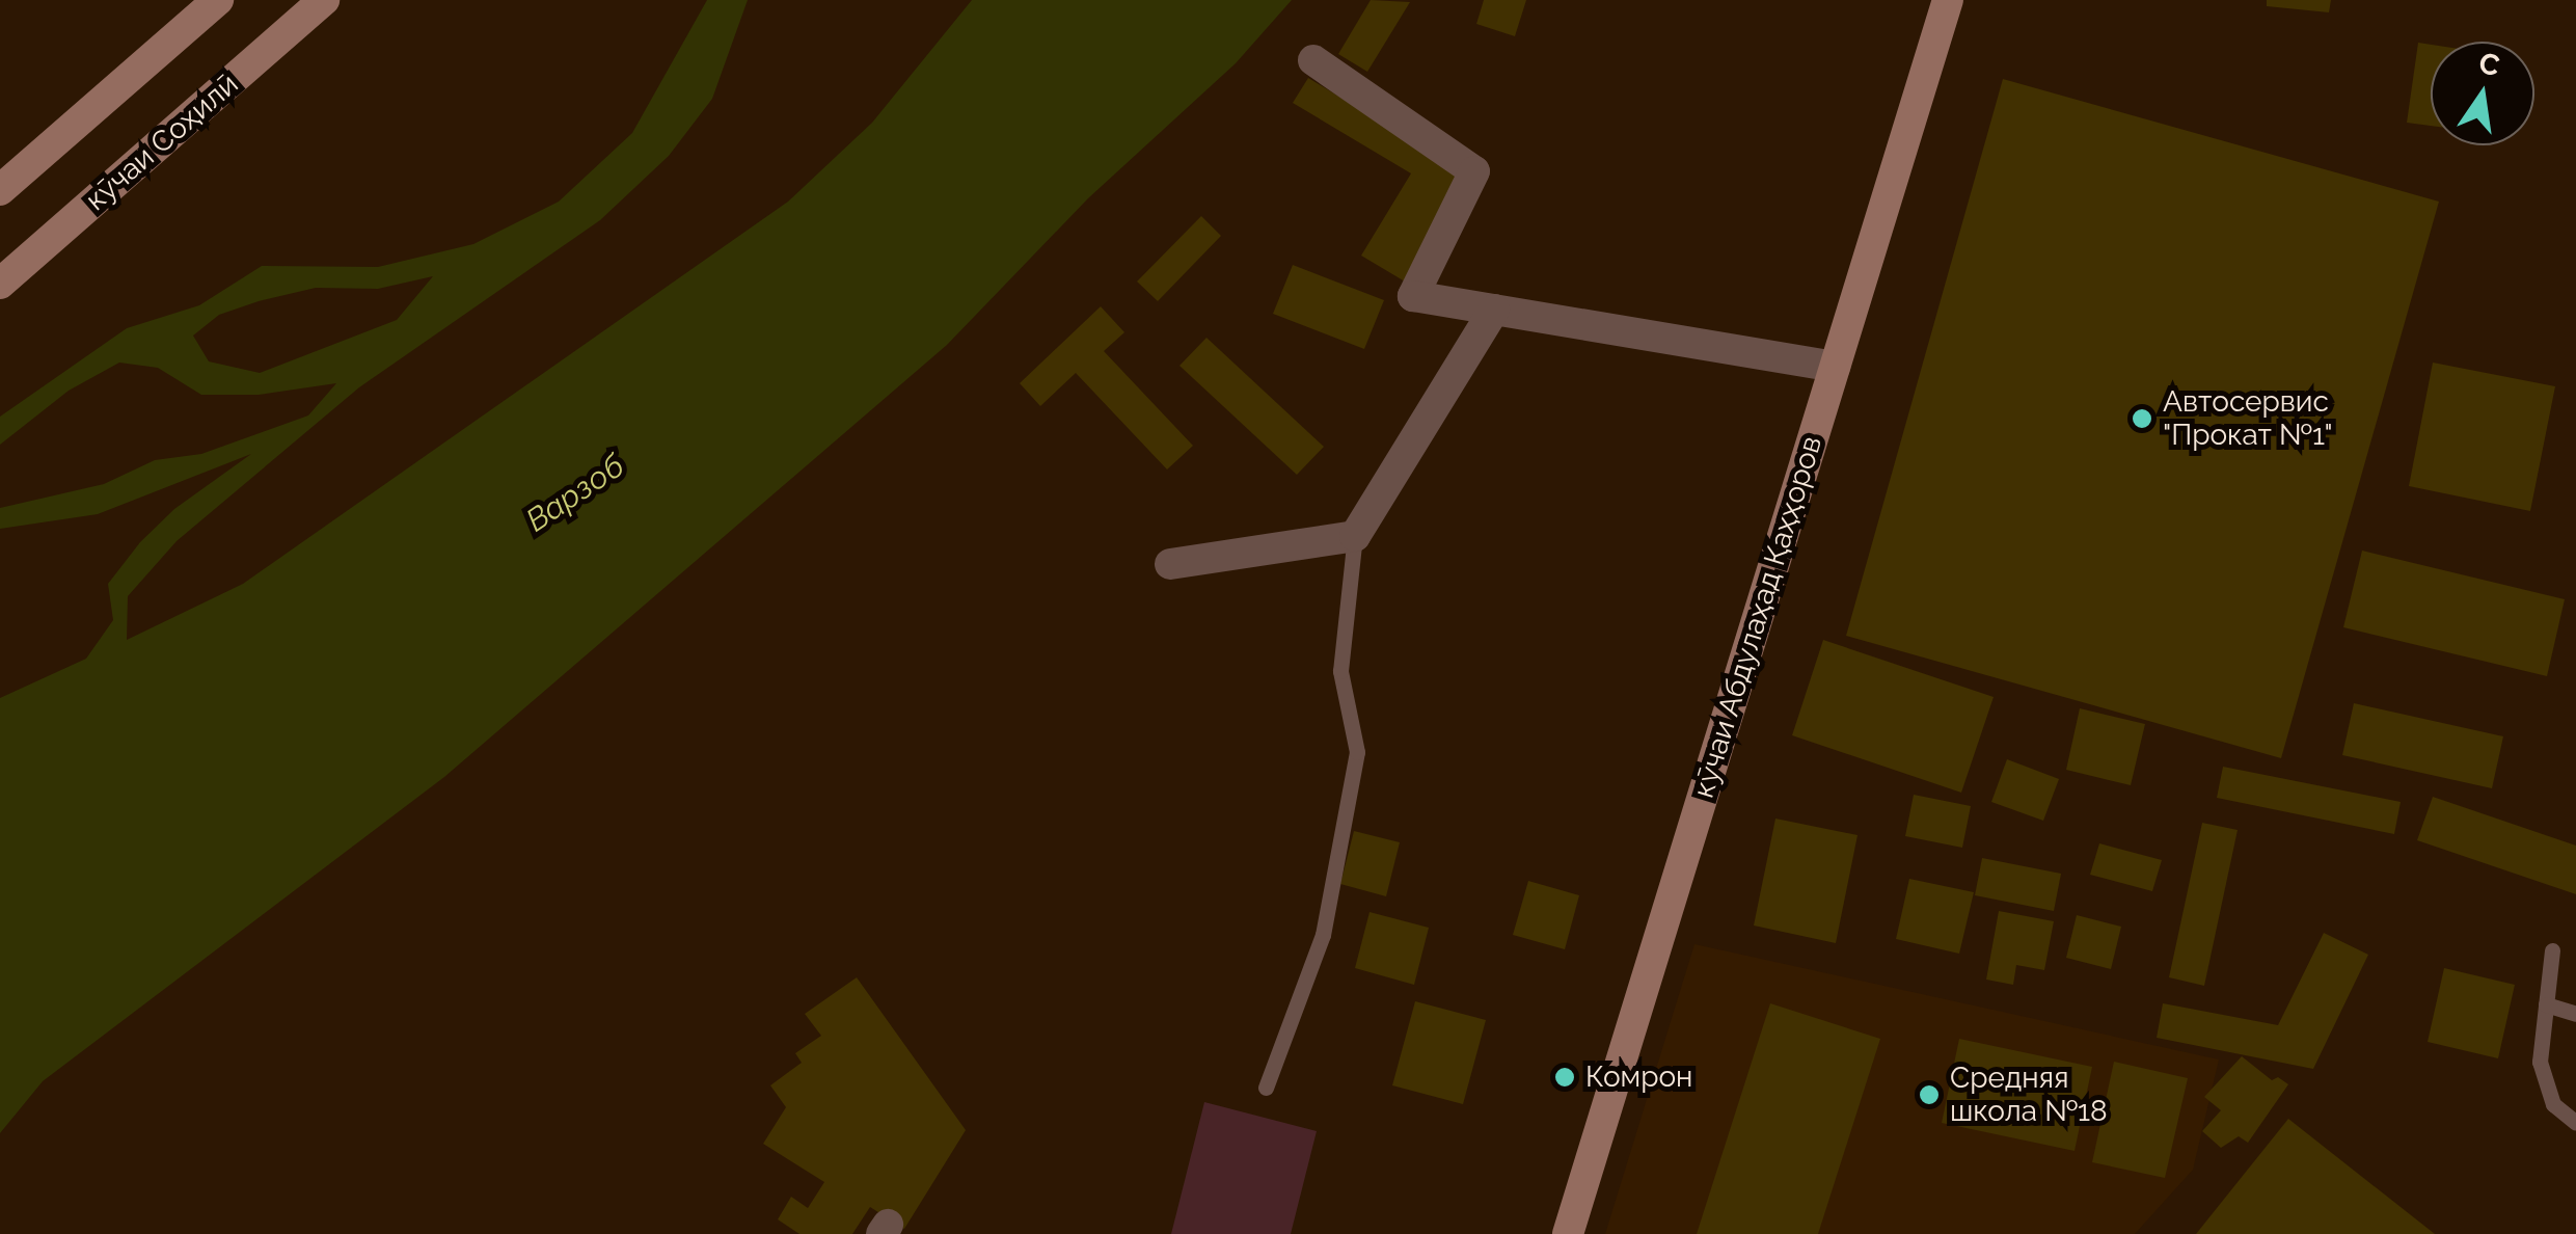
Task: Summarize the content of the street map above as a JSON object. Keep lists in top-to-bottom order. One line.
{"streets":{"main road":["кӯчаи Соҳилӣ","кӯчаи Абдулаҳад Қаҳҳоров"]},"water":["Варзоб"],"places":["Автосервис \"Прокат №1\"","Комрон","Средняя школа №18"],"north":"top"}
